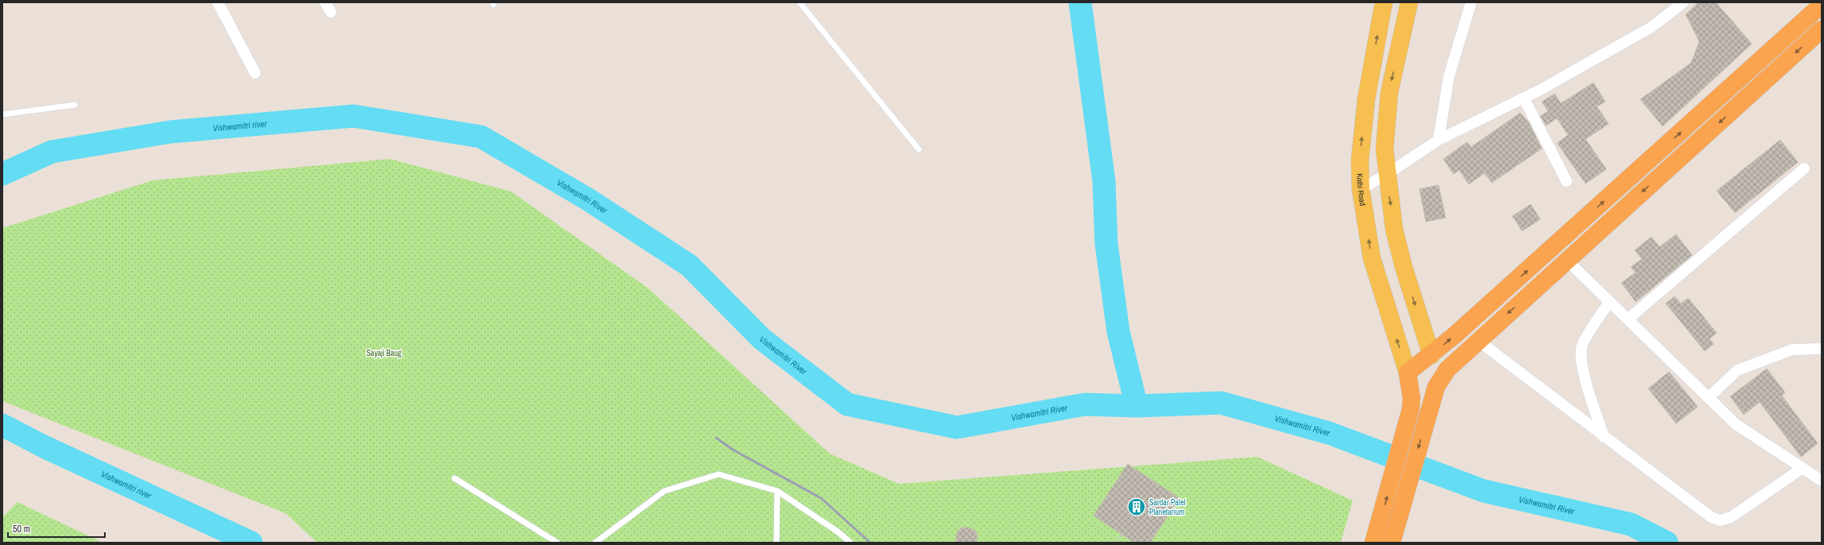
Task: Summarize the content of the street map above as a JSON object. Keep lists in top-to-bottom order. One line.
{"streets":{"main road":["Kothi Road"]},"water":["Vishwamitri river","Vishwamitri River"],"parks":["Sayaji Baug"],"places":{"building":["Sardar Patel Planetarium"]},"scale_bar":"50 m"}
